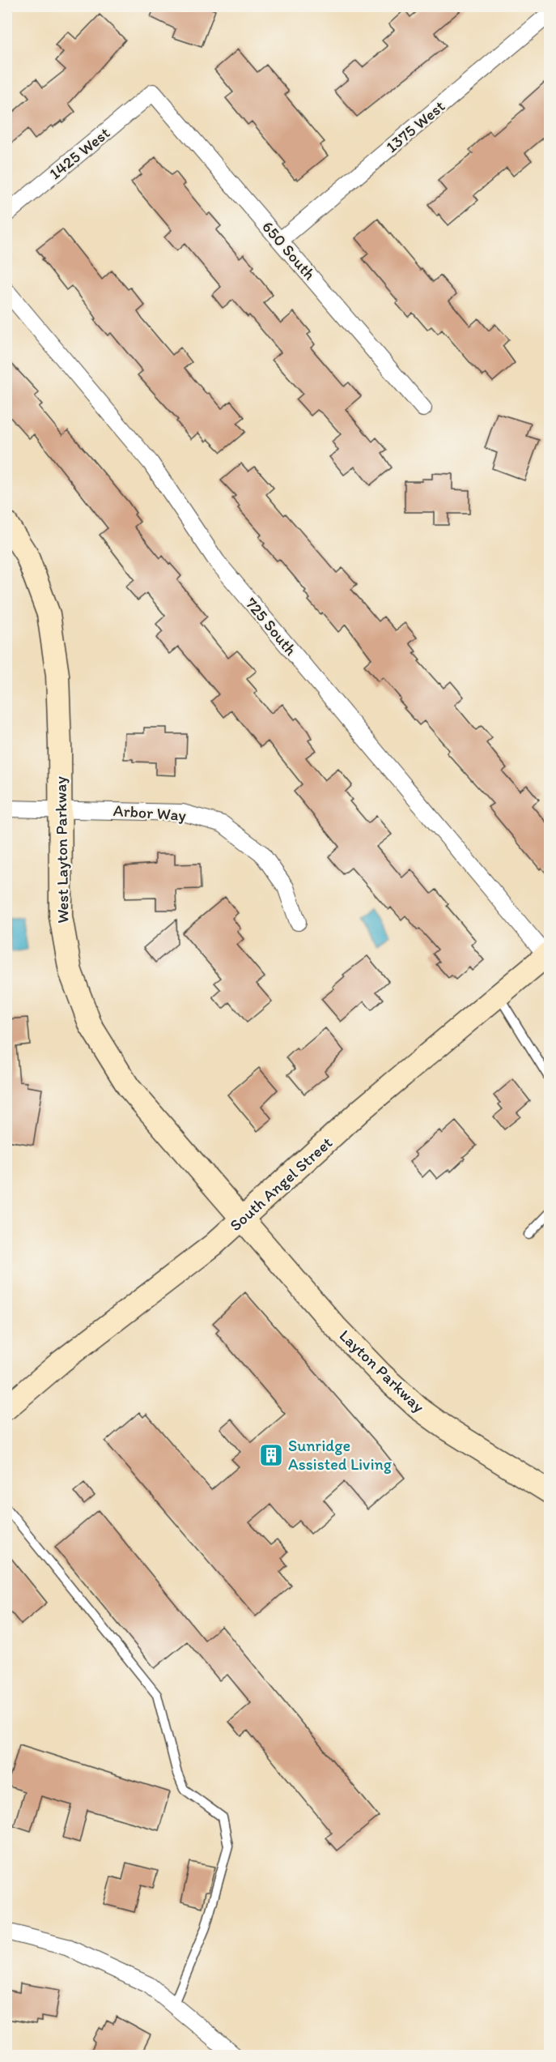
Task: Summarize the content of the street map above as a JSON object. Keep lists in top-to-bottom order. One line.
{"streets":{"main road":["West Layton Parkway","South Angel Street","Layton Parkway"],"street":["1375 West","1425 West","650 South","725 South","Arbor Way"]},"crossings":[["1375 West","650 South"],["1425 West","650 South"],["725 South","South Angel Street"],["Arbor Way","West Layton Parkway"],["West Layton Parkway","South Angel Street"],["West Layton Parkway","Layton Parkway"],["South Angel Street","Layton Parkway"]],"places":{"building":["Sunridge Assisted Living"]}}
